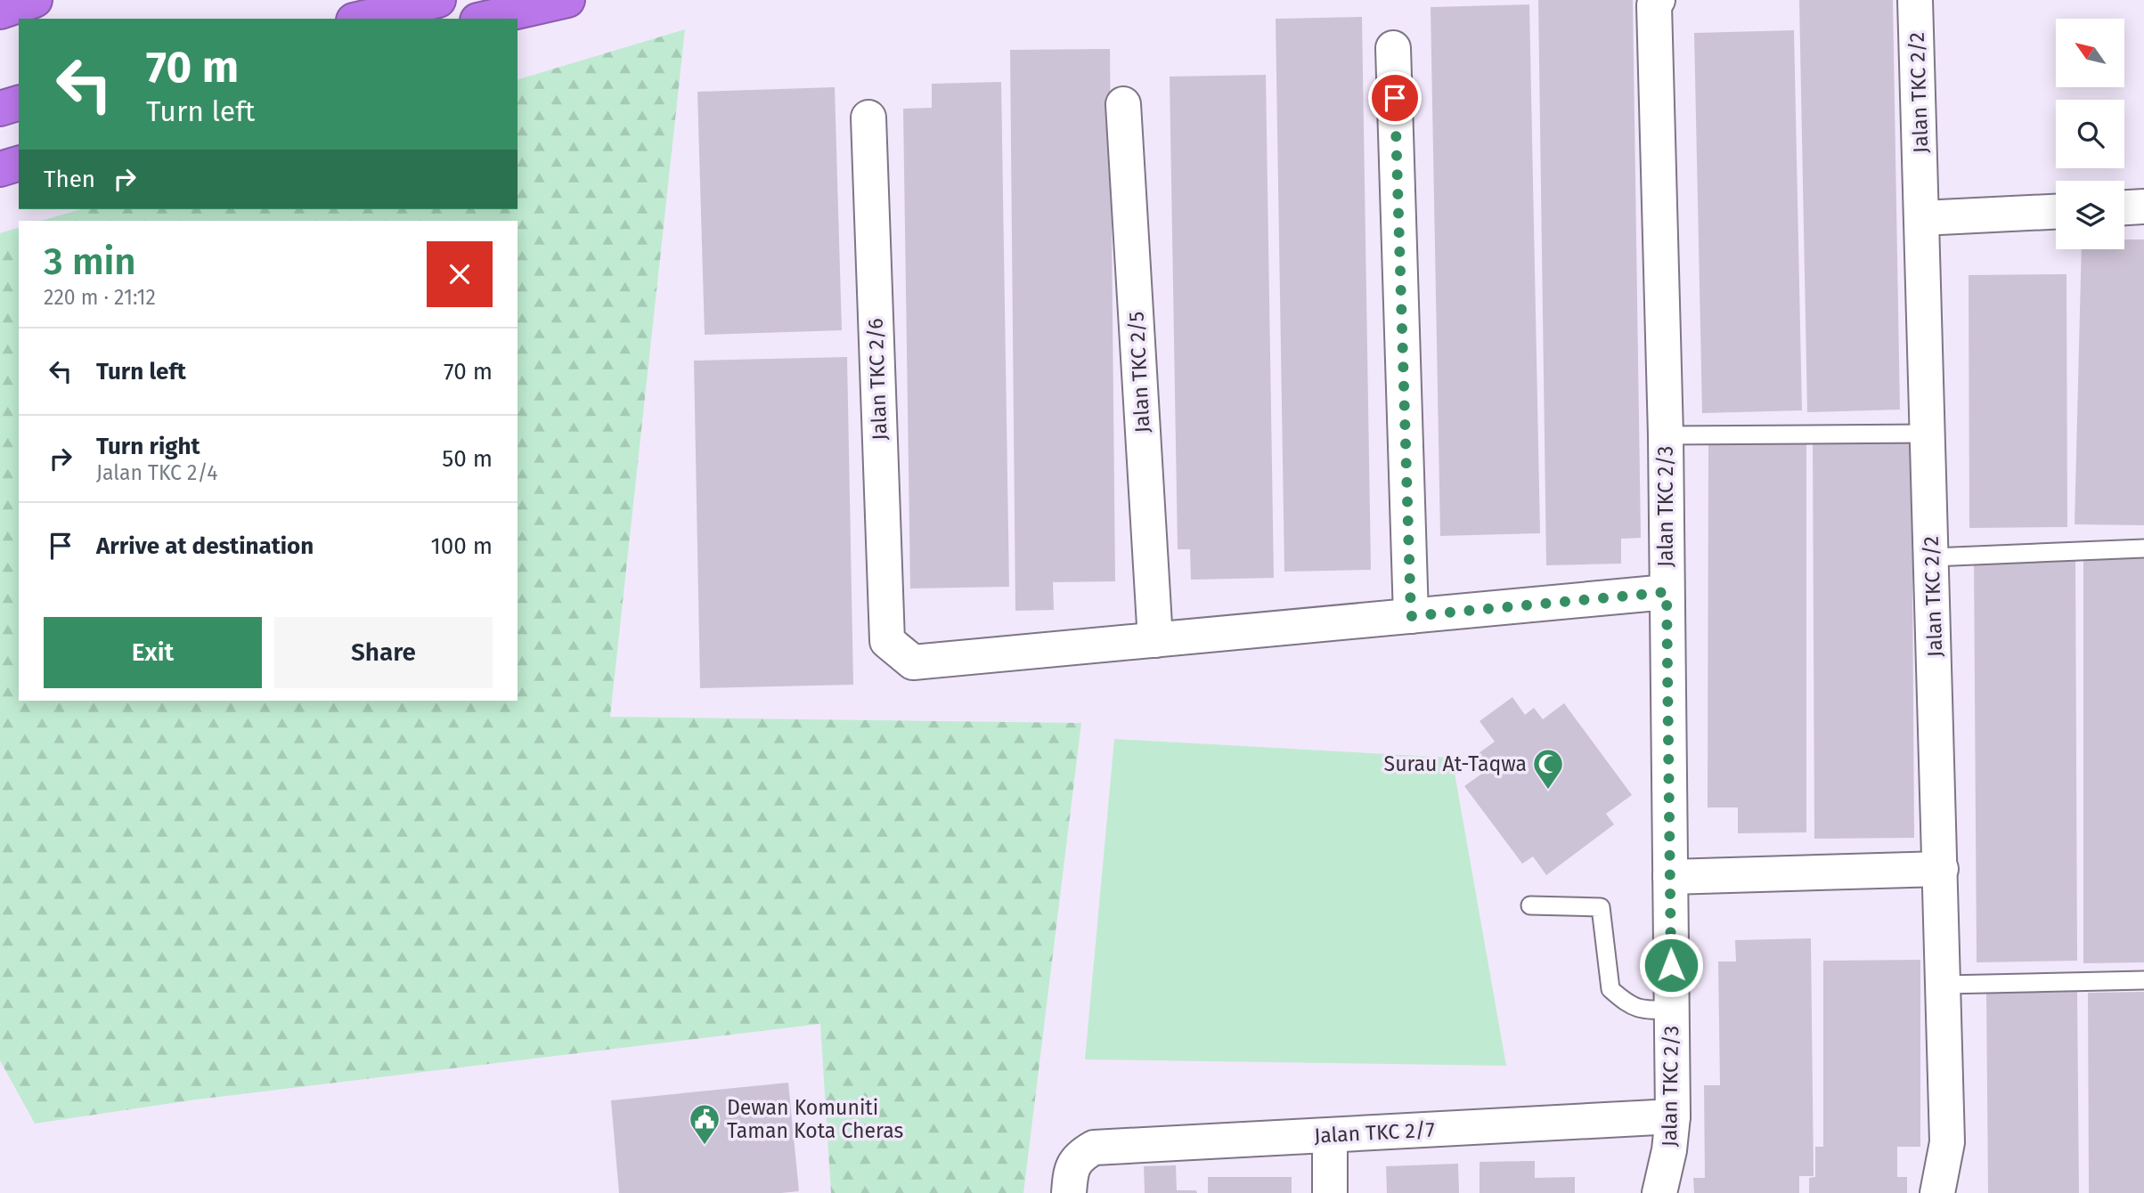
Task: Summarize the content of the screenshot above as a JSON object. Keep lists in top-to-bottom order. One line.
{"streets":{"street":["Jalan TKC 2/2","Jalan TKC 2/5","Jalan TKC 2/6","Jalan TKC 2/3","Jalan TKC 2/7"]},"crossings":[["Jalan TKC 2/5","Jalan TKC 2/6"],["Jalan TKC 2/3","Jalan TKC 2/7"]],"places":{"mosque":["Surau At-Taqwa"],"public building":["Dewan Komuniti Taman Kota Cheras"]},"north":"top left","page":{"turn":["70 m","Turn left"],"then":"Then","heading":["3 min","220 m · 21:12"],"list":[{"name":"Turn left","value":"70 m"},{"name":"Turn right","note":"Jalan TKC 2/4","value":"50 m"},{"name":"Arrive at destination","value":"100 m"}],"buttons":["Exit","Share"]}}
